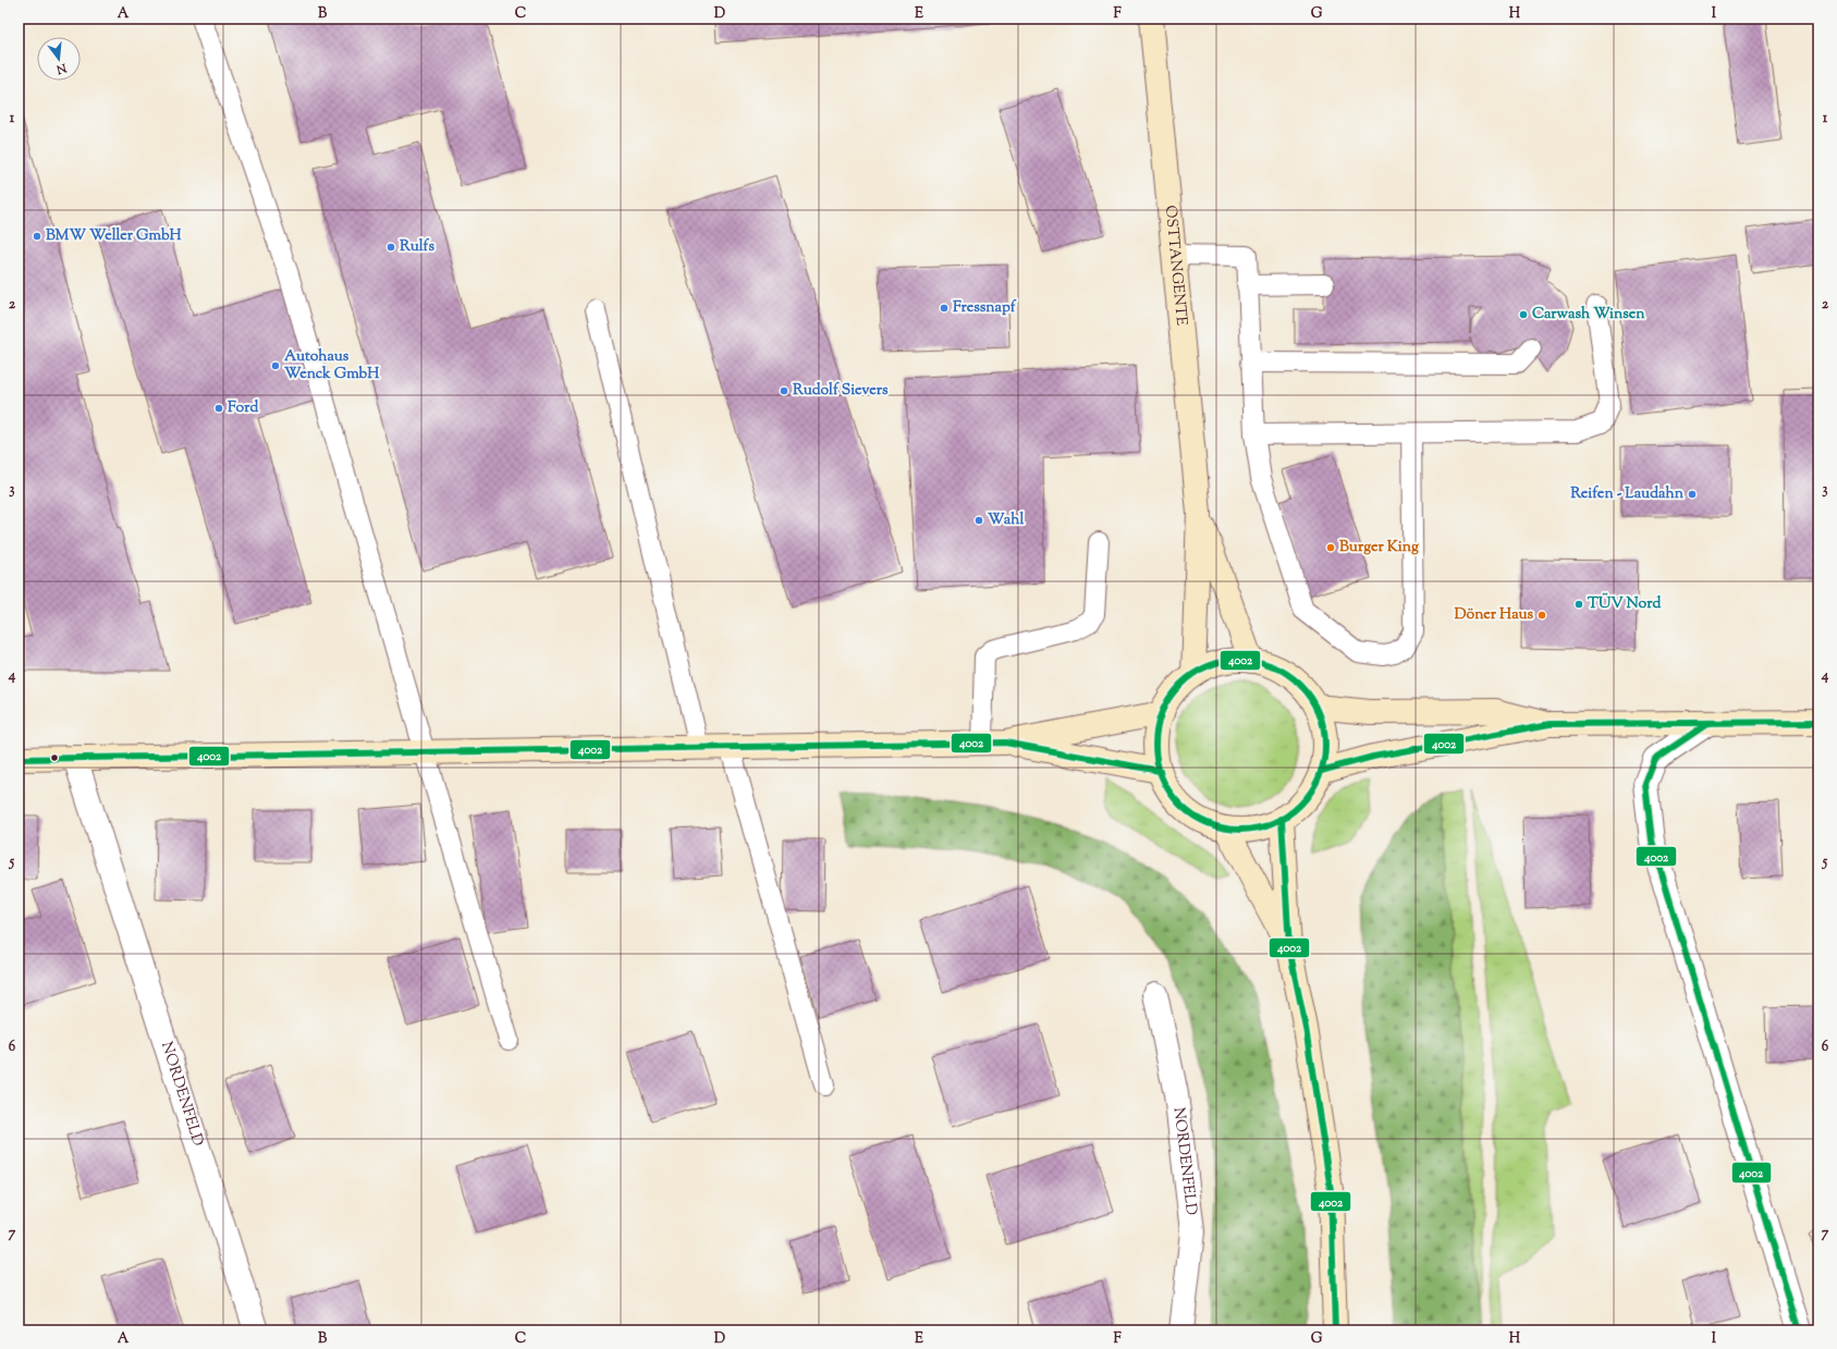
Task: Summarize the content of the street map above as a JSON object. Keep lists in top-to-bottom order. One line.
{"streets":{"main road":["OSTTANGENTE"],"street":["NORDENFELD"]},"places":["BMW Weller GmbH","Rulfs","Fressnapf","Carwash Winsen","Autohaus Wenck GmbH","Rudolf Sievers","Ford","Reifen - Laudahn","Wahl","Burger King","TÜV Nord","Döner Haus"],"lines":["transit line 4002"],"north":"bottom","grid":{"columns":["A","B","C","D","E","F","G","H","I"],"rows":["1","2","3","4","5","6","7"]}}
